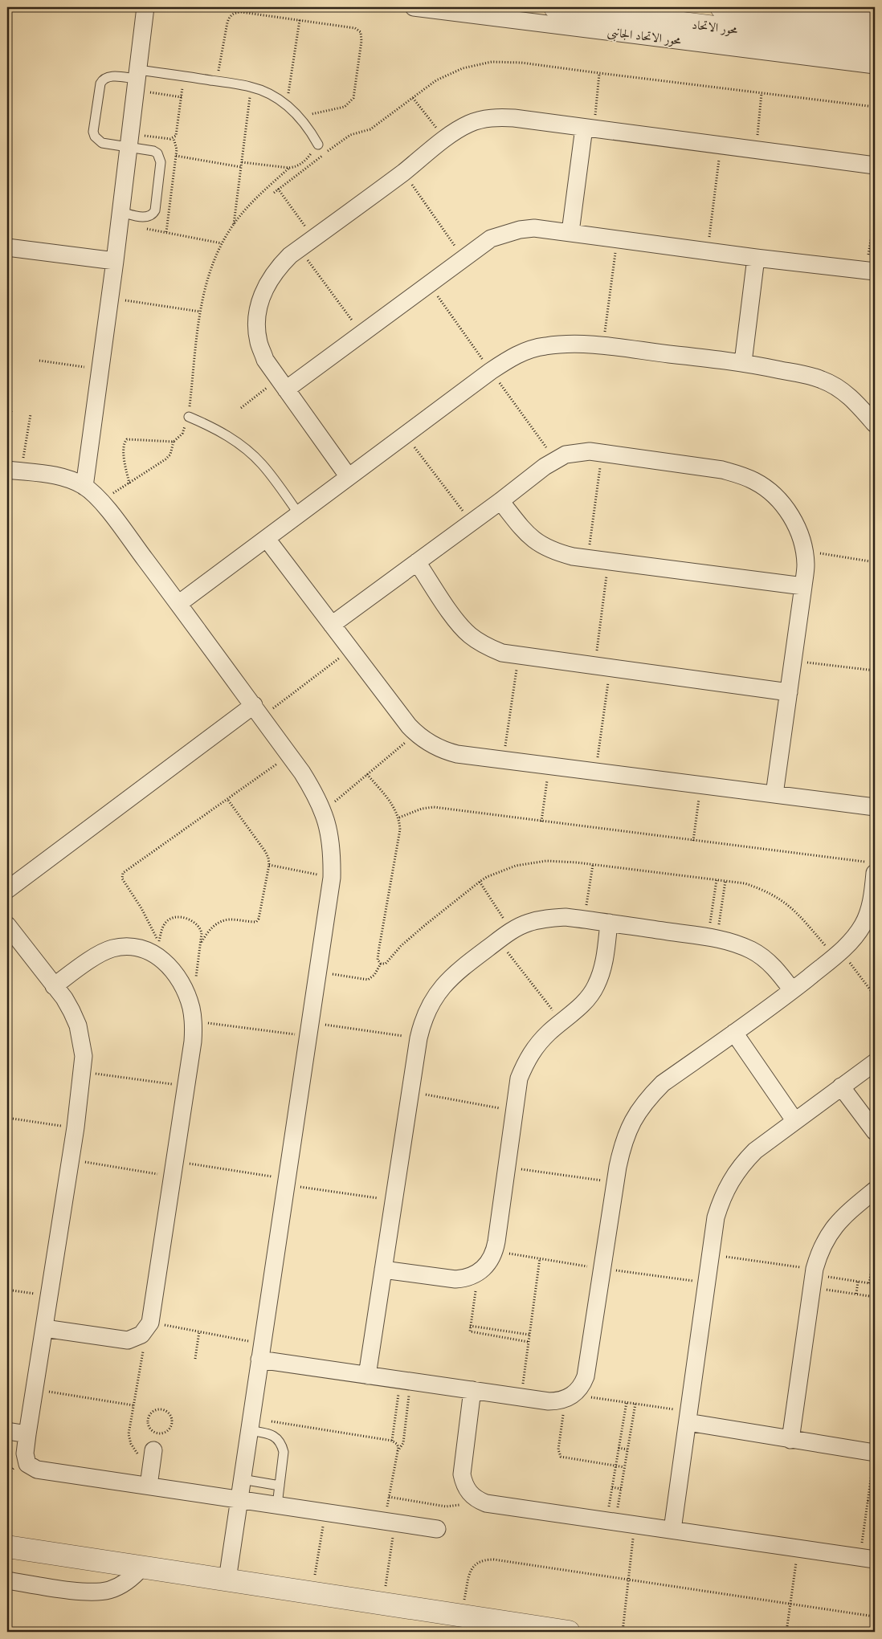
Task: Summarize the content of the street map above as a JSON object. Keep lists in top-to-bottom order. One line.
{"streets":{"street":["محور الاتحاد","محور الاتحاد الجانبى"]}}
